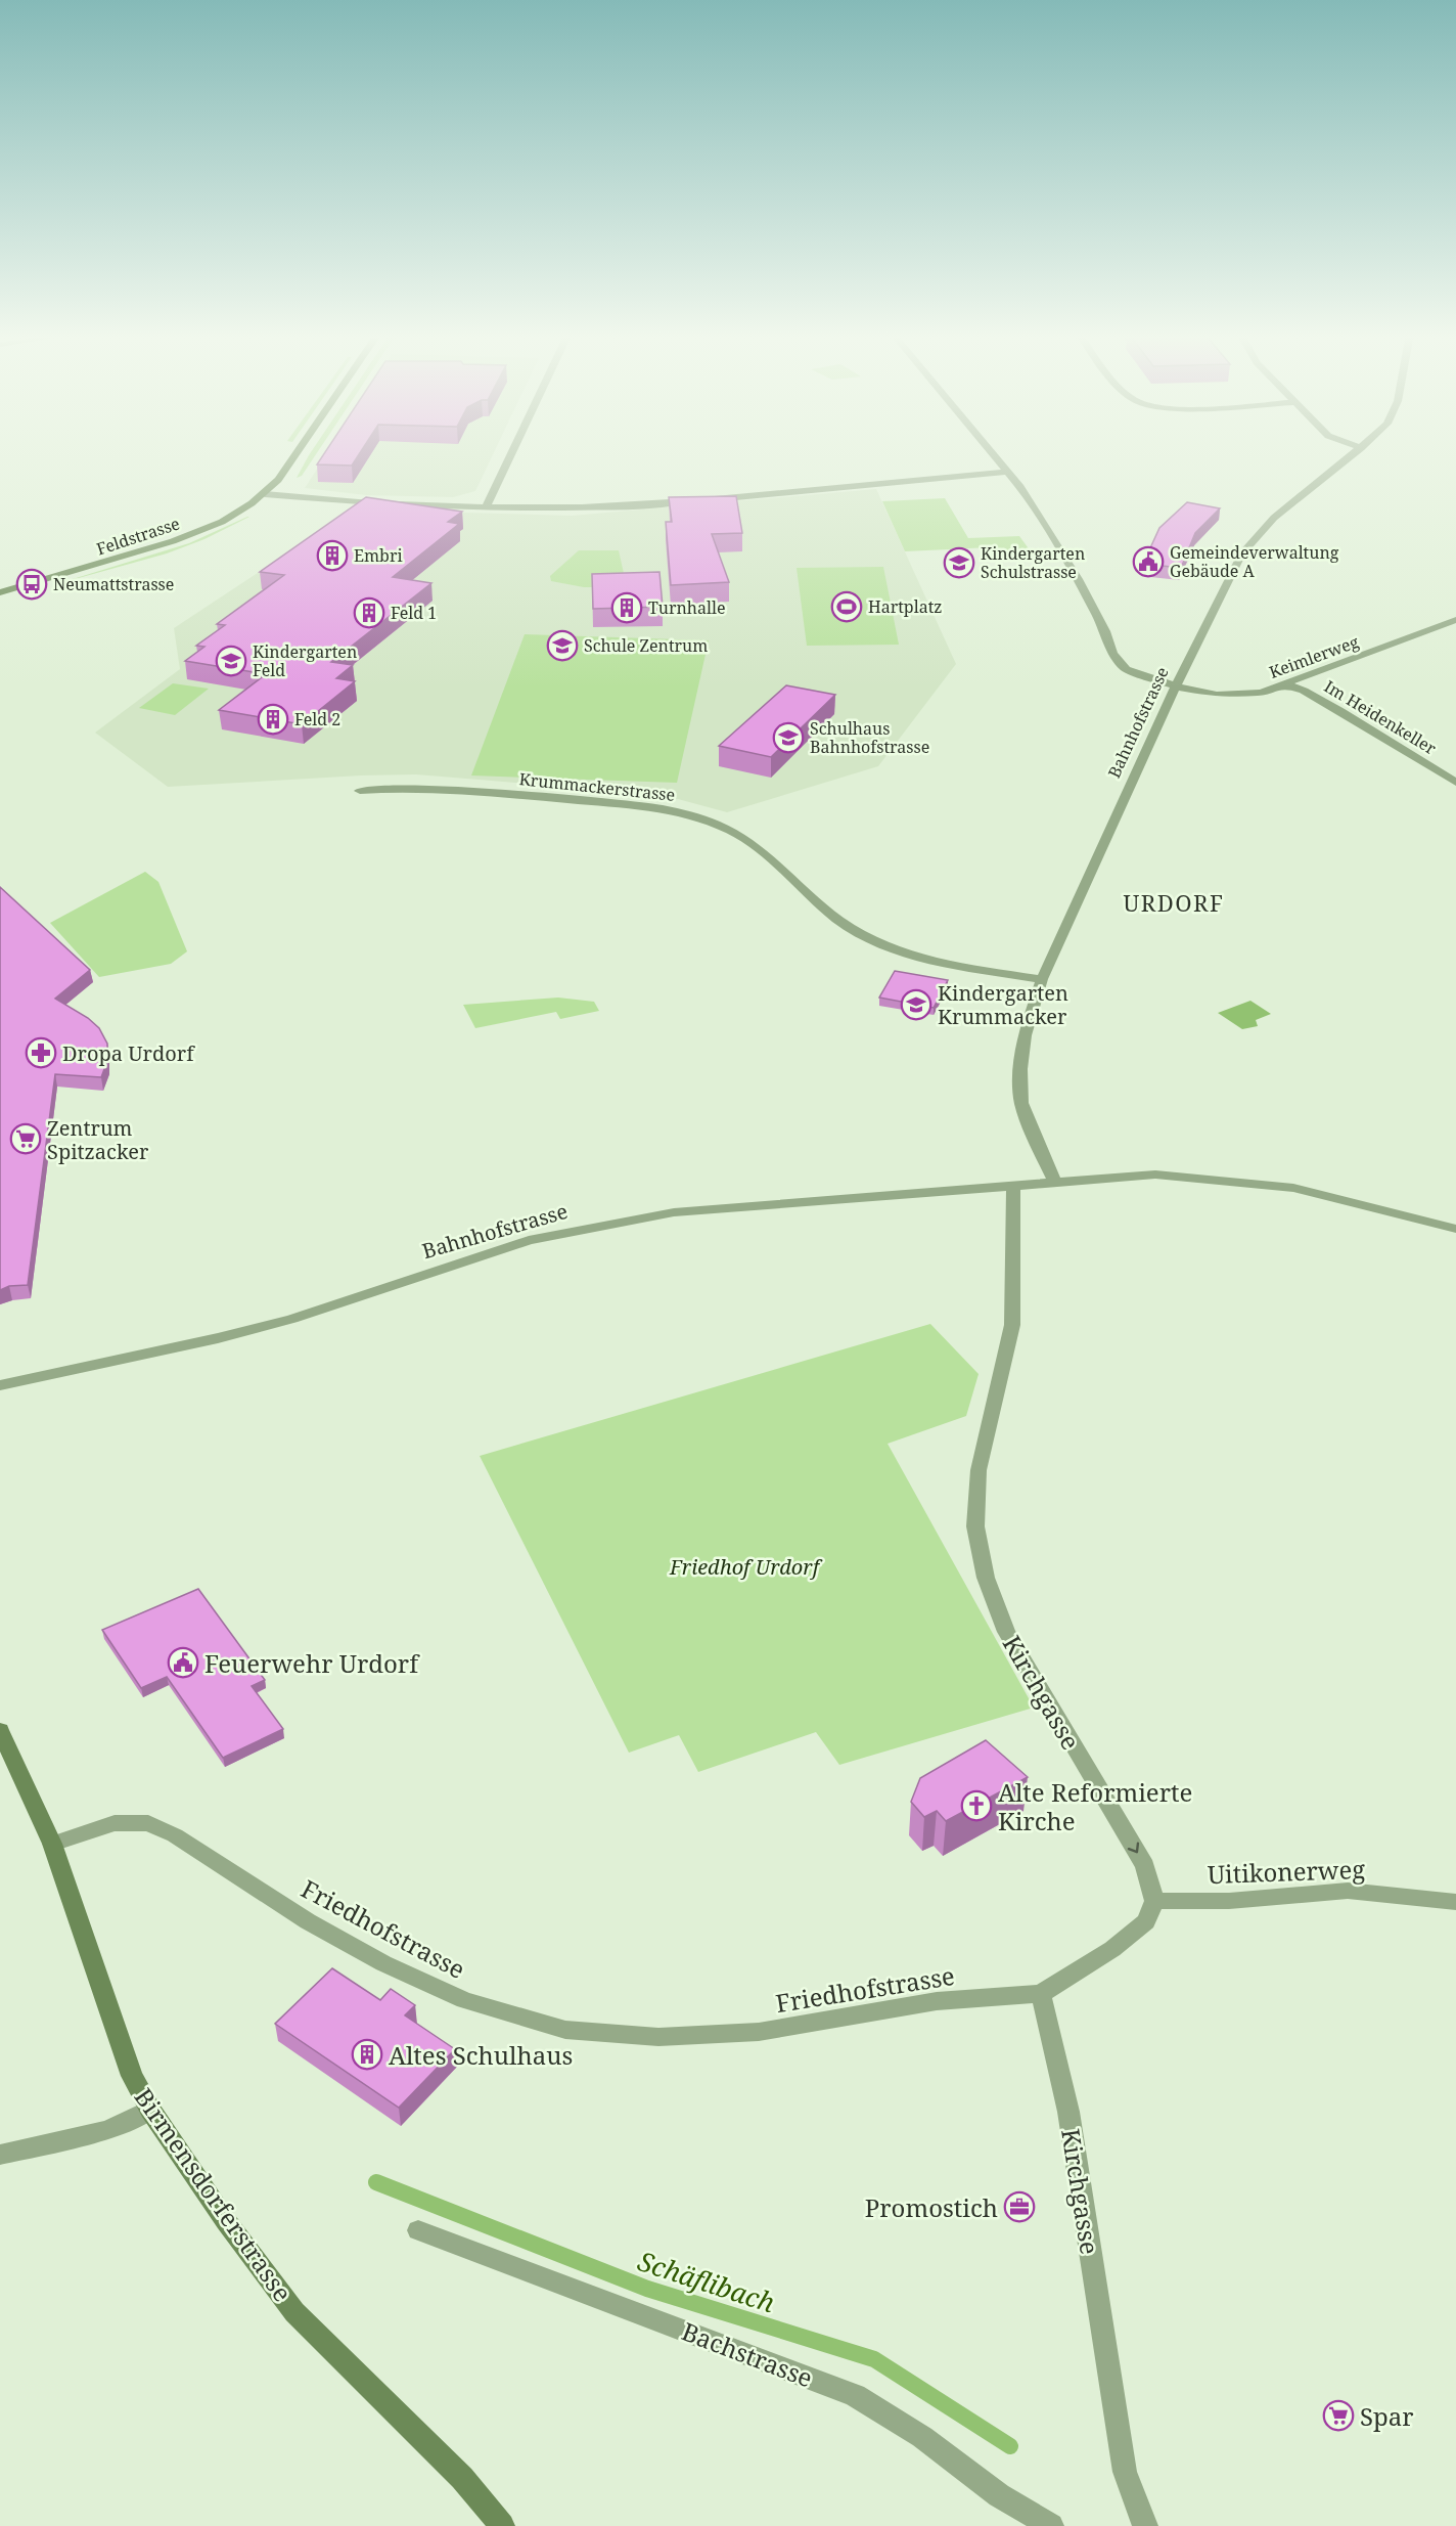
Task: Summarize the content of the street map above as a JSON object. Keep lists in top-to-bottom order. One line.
{"streets":{"main road":["Feldstrasse","Birmensdorferstrasse"],"street":["Keimlerweg","Im Heidenkeller","Bahnhofstrasse","Krummackerstrasse","Kirchgasse","Uitikonerweg","Friedhofstrasse","Bachstrasse"]},"crossings":[["Keimlerweg","Im Heidenkeller"],["Keimlerweg","Bahnhofstrasse"],["Bahnhofstrasse","Krummackerstrasse"],["Bahnhofstrasse","Kirchgasse"],["Kirchgasse","Uitikonerweg"],["Kirchgasse","Friedhofstrasse"],["Friedhofstrasse","Birmensdorferstrasse"]],"one_way":["Kirchgasse"],"districts":["URDORF"],"water":["Schäflibach"],"parks":["Friedhof Urdorf"],"places":{"building":["Embri","Turnhalle","Feld 1","Feld 2","Altes Schulhaus"],"public building":["Gemeindeverwaltung Gebäude A","Feuerwehr Urdorf"],"school or university":["Kindergarten Schulstrasse","Schule Zentrum","Kindergarten Feld","Schulhaus Bahnhofstrasse","Kindergarten Krummacker"],"bus stop":["Neumattstrasse"],"sports":["Hartplatz"],"pharmacy":["Dropa Urdorf"],"supermarket":["Zentrum Spitzacker","Spar"],"church":["Alte Reformierte Kirche"],"office":["Promostich"]}}
